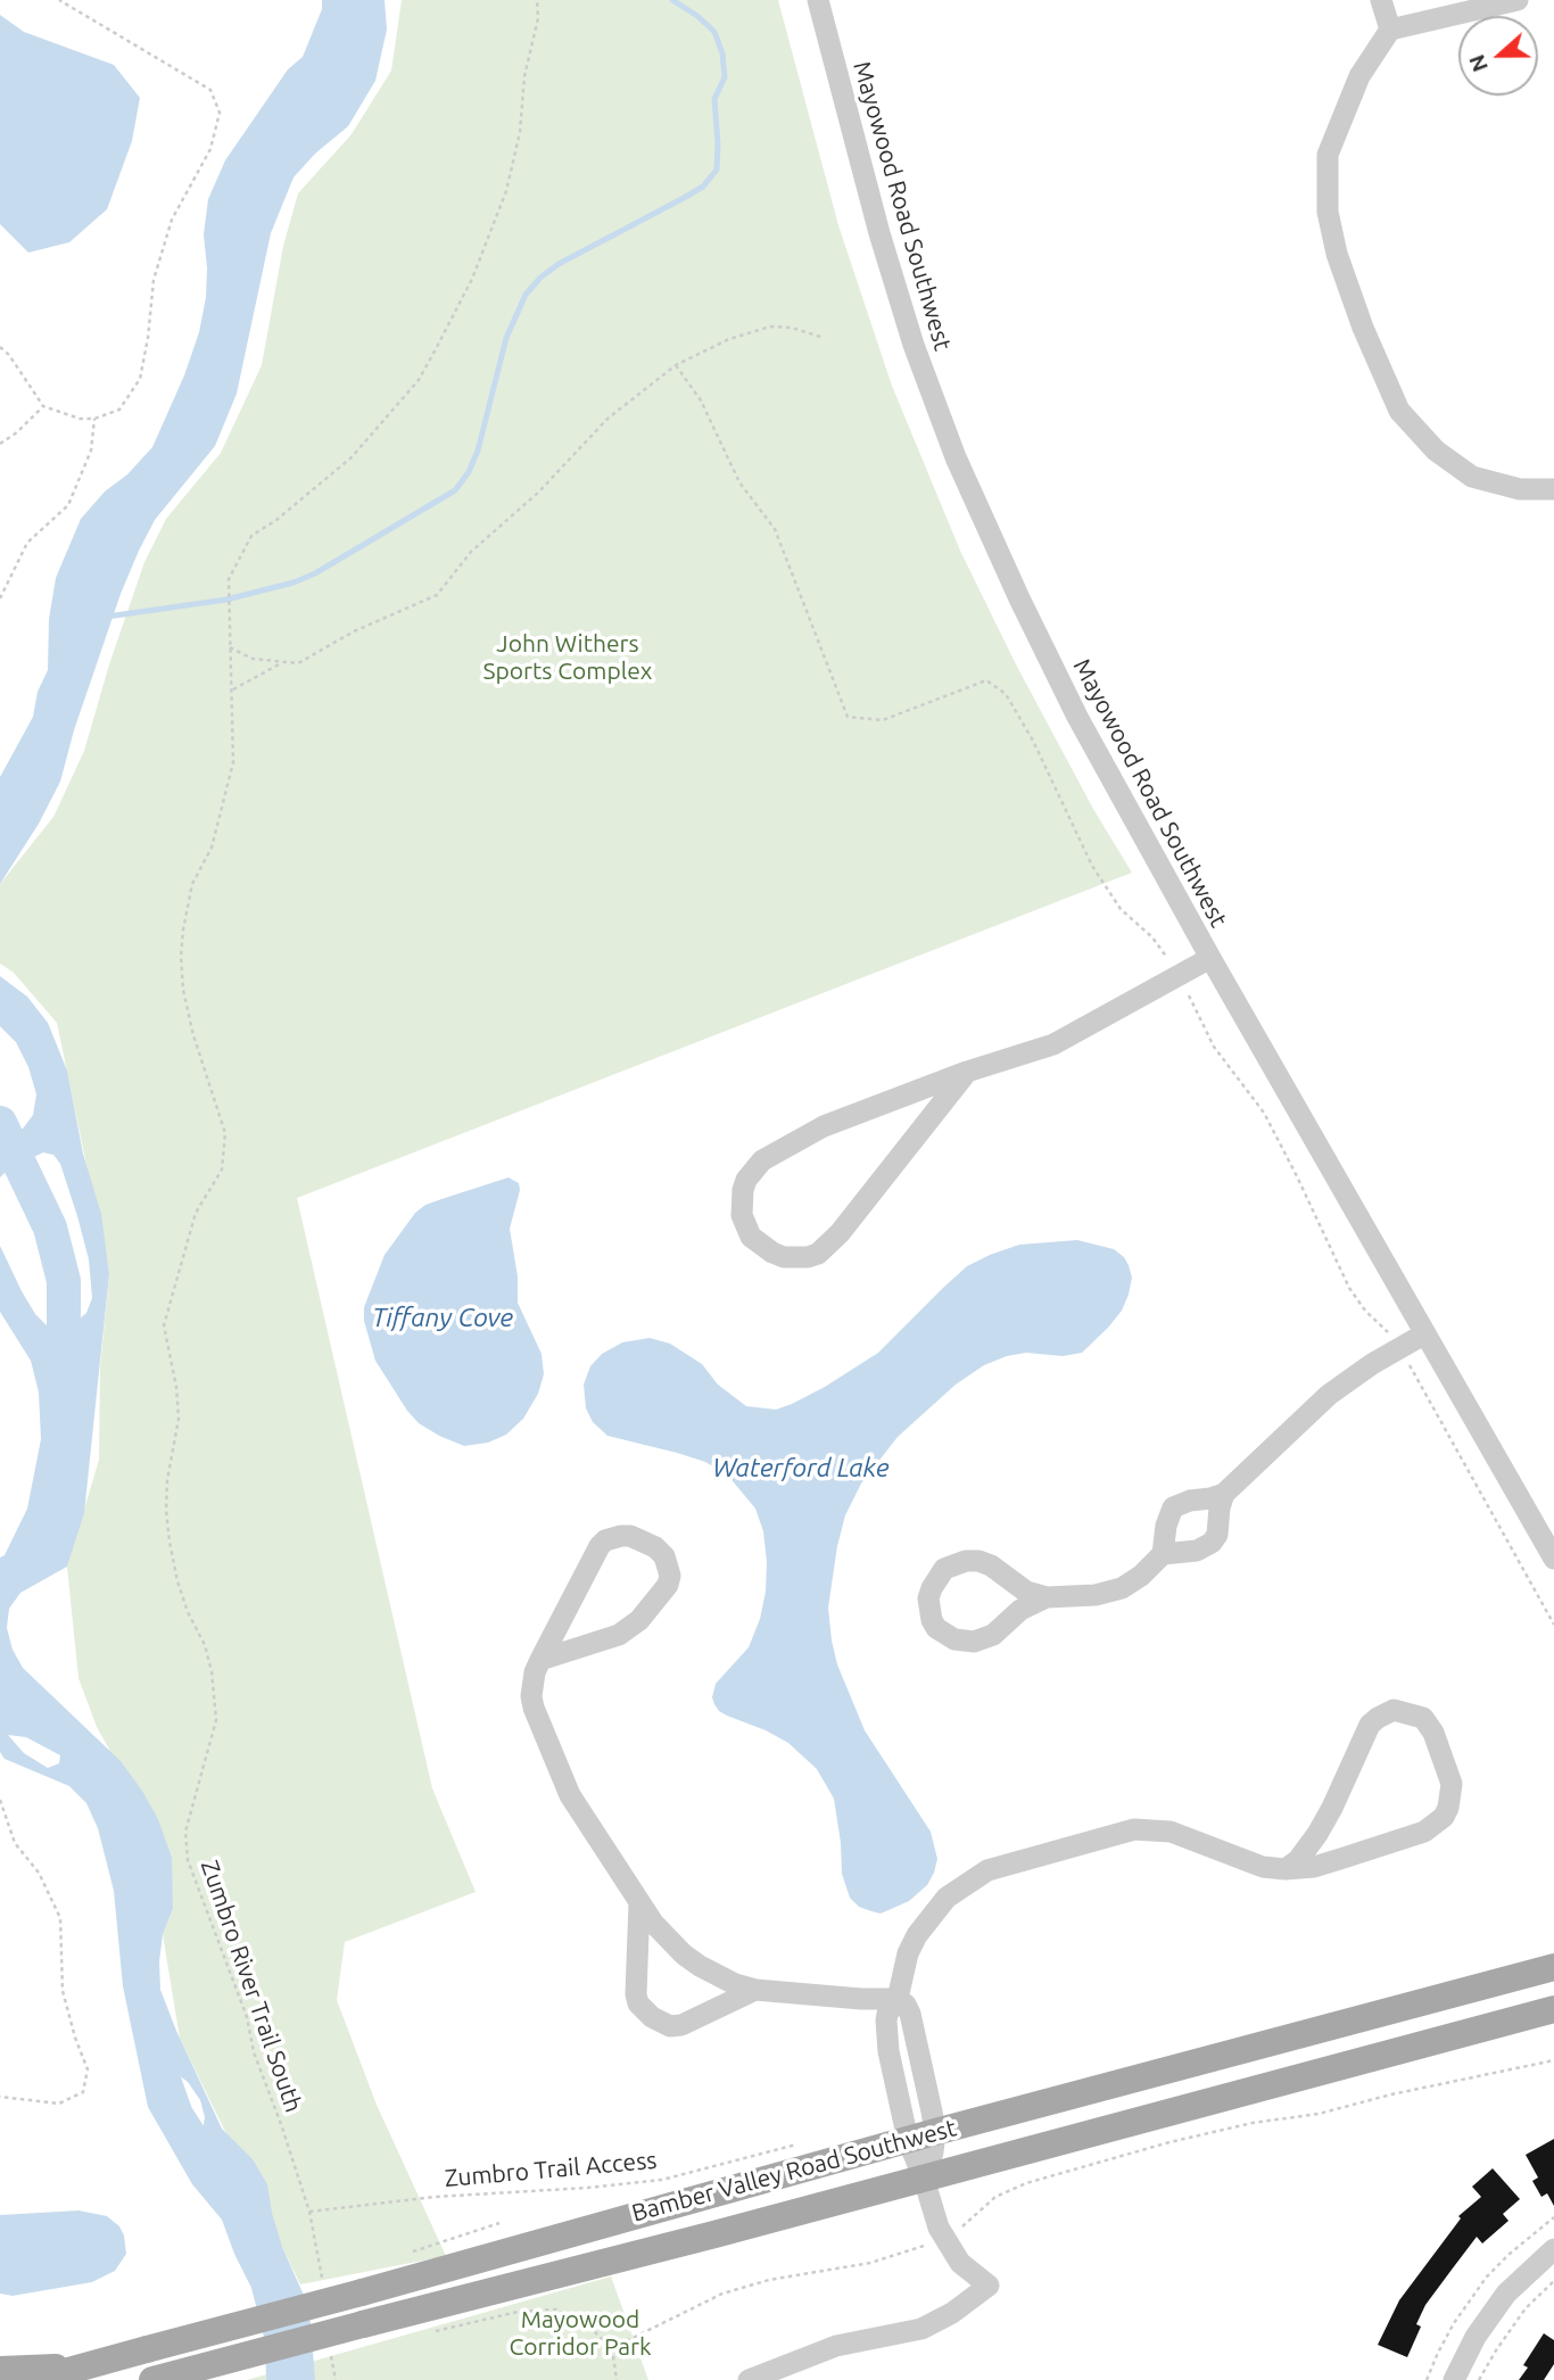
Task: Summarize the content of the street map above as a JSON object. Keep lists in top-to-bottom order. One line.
{"streets":{"main road":["Bamber Valley Road Southwest"],"street":["Mayowood Road Southwest"],"path":["Zumbro River Trail South","Zumbro Trail Access"]},"crossings":[["Zumbro River Trail South","Zumbro Trail Access"]],"water":["Tiffany Cove","Waterford Lake"],"parks":["John Withers Sports Complex","Mayowood Corridor Park"],"north":"left"}
